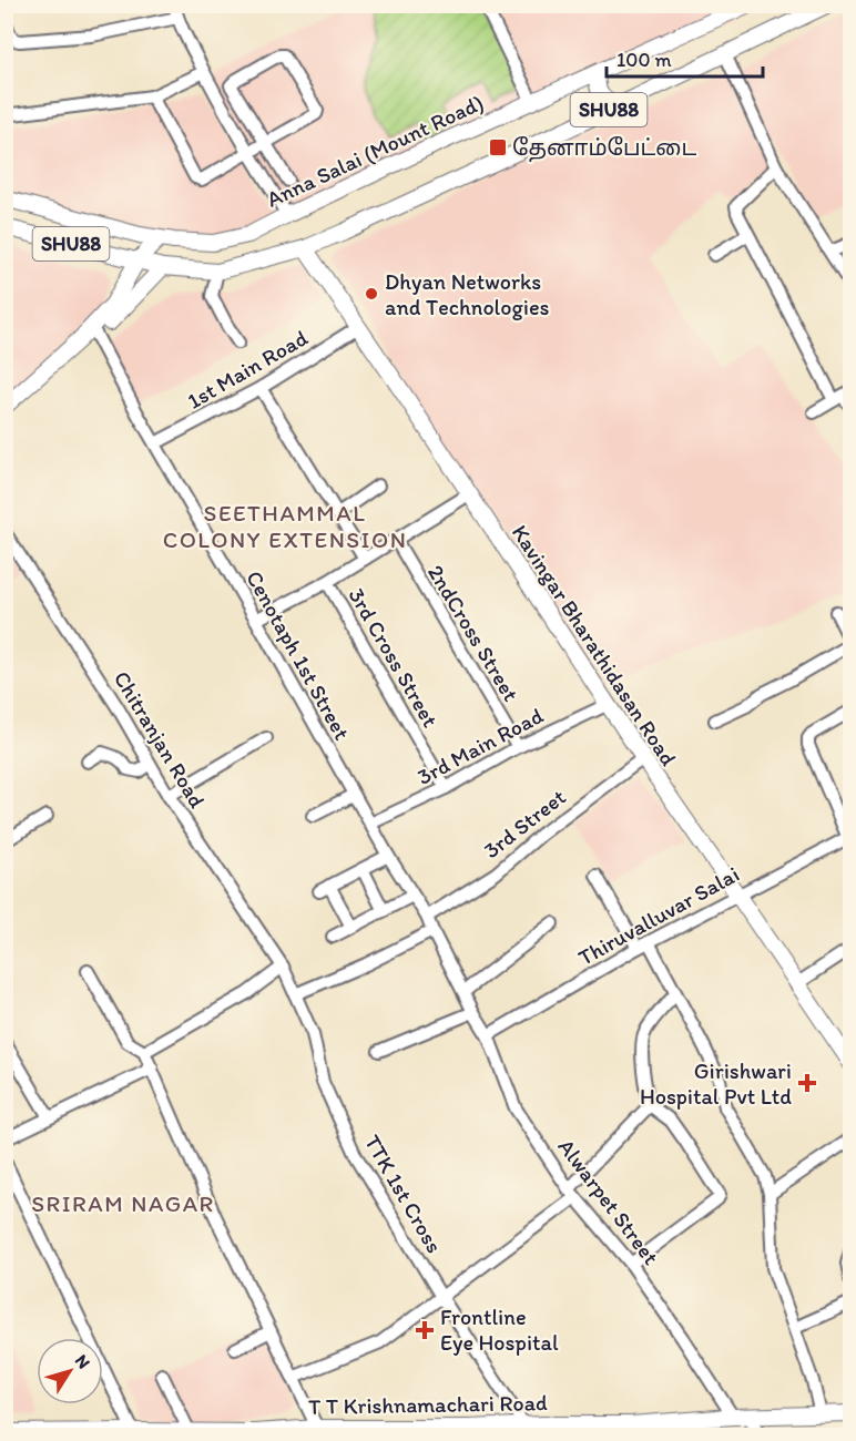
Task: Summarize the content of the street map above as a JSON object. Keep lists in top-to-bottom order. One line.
{"streets":{"main road":["SHU88","Anna Salai (Mount Road)","Kavingar Bharathidasan Road","T T Krishnamachari Road"],"street":["1st Main Road","2ndCross Street","Cenotaph 1st Street","3rd Cross Street","Chitranjan Road","3rd Main Road","3rd Street","Thiruvalluvar Salai","TTK 1st Cross","Alwarpet Street"]},"crossings":[["SHU88","Kavingar Bharathidasan Road"],["1st Main Road","Kavingar Bharathidasan Road"],["1st Main Road","Cenotaph 1st Street"],["2ndCross Street","3rd Main Road"],["Kavingar Bharathidasan Road","3rd Main Road"],["Kavingar Bharathidasan Road","3rd Street"],["Kavingar Bharathidasan Road","Thiruvalluvar Salai"],["Cenotaph 1st Street","3rd Main Road"],["Cenotaph 1st Street","3rd Street"],["Cenotaph 1st Street","Alwarpet Street"],["3rd Cross Street","3rd Main Road"],["Chitranjan Road","TTK 1st Cross"],["Thiruvalluvar Salai","Alwarpet Street"],["TTK 1st Cross","T T Krishnamachari Road"],["Alwarpet Street","T T Krishnamachari Road"]],"districts":["SEETHAMMAL COLONY EXTENSION","SRIRAM NAGAR"],"places":{"transit":["தேனாம்பேட்டை"],"other":["Dhyan Networks and Technologies"],"health":["Girishwari Hospital Pvt Ltd","Frontline Eye Hospital"]},"scale_bar":"100 m","north":"top right"}
